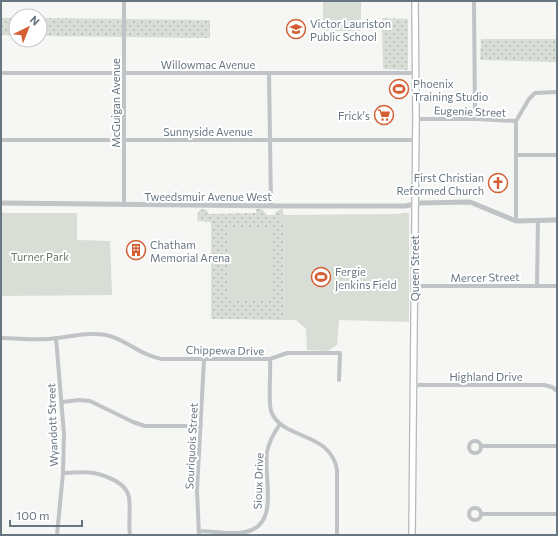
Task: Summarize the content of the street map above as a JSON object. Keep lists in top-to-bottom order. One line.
{"streets":{"main road":["Queen Street"],"street":["Willowmac Avenue","McGuigan Avenue","Eugenie Street","Sunnyside Avenue","Tweedsmuir Avenue West","Mercer Street","Chippewa Drive","Highland Drive","Wyandott Street","Souriquois Street","Sioux Drive"]},"crossings":[["Willowmac Avenue","McGuigan Avenue"],["Willowmac Avenue","Queen Street"],["McGuigan Avenue","Sunnyside Avenue"],["McGuigan Avenue","Tweedsmuir Avenue West"],["Eugenie Street","Queen Street"],["Sunnyside Avenue","Queen Street"],["Tweedsmuir Avenue West","Queen Street"],["Queen Street","Mercer Street"],["Queen Street","Highland Drive"],["Chippewa Drive","Wyandott Street"],["Chippewa Drive","Souriquois Street"],["Chippewa Drive","Sioux Drive"],["Souriquois Street","Sioux Drive"]],"parks":["Turner Park"],"places":{"school or university":["Victor Lauriston Public School"],"sports":["Phoenix Training Studio","Fergie Jenkins Field"],"supermarket":["Frick's"],"church":["First Christian Reformed Church"],"building":["Chatham Memorial Arena"]},"scale_bar":"100 m","north":"top right"}
